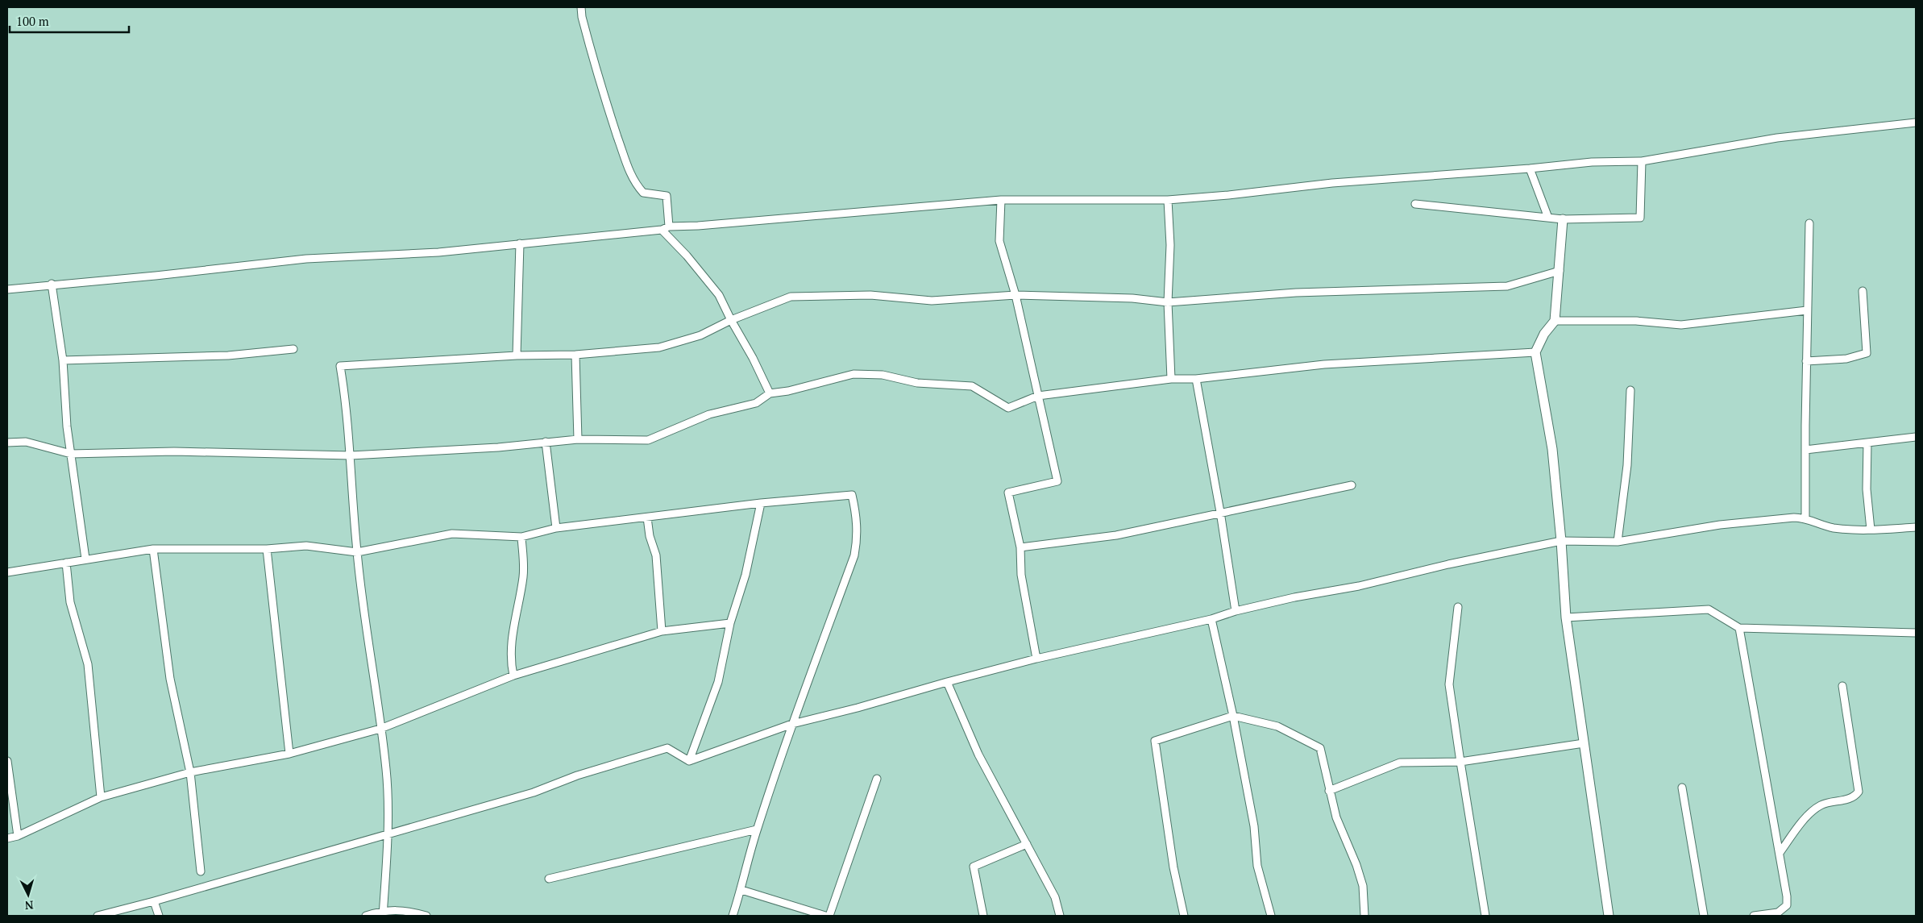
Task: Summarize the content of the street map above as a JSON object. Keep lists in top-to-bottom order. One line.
{"scale_bar":"100 m","north":"bottom"}
